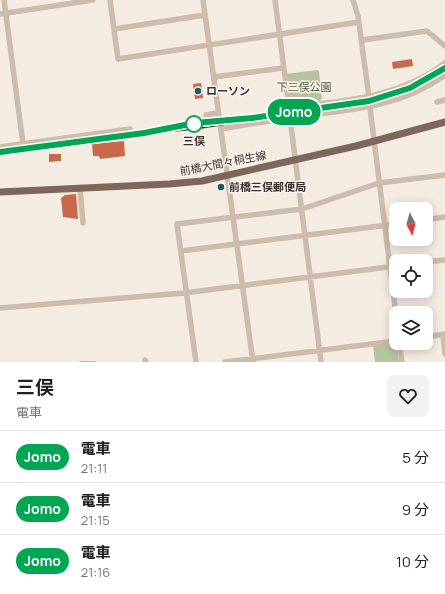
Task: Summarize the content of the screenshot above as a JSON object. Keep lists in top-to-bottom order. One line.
{"streets":{"main road":["前橋大間々桐生線"]},"parks":["下三俣公園"],"places":["ローソン","三俣","前橋三俣郵便局"],"north":"bottom","page":{"on_map":"Jomo","heading":["三俣","電車"],"list":[{"mark":"Jomo","name":"電車","note":"21:11","value":"5 分"},{"mark":"Jomo","name":"電車","note":"21:15","value":"9 分"},{"mark":"Jomo","name":"電車","note":"21:16","value":"10 分"}]}}
